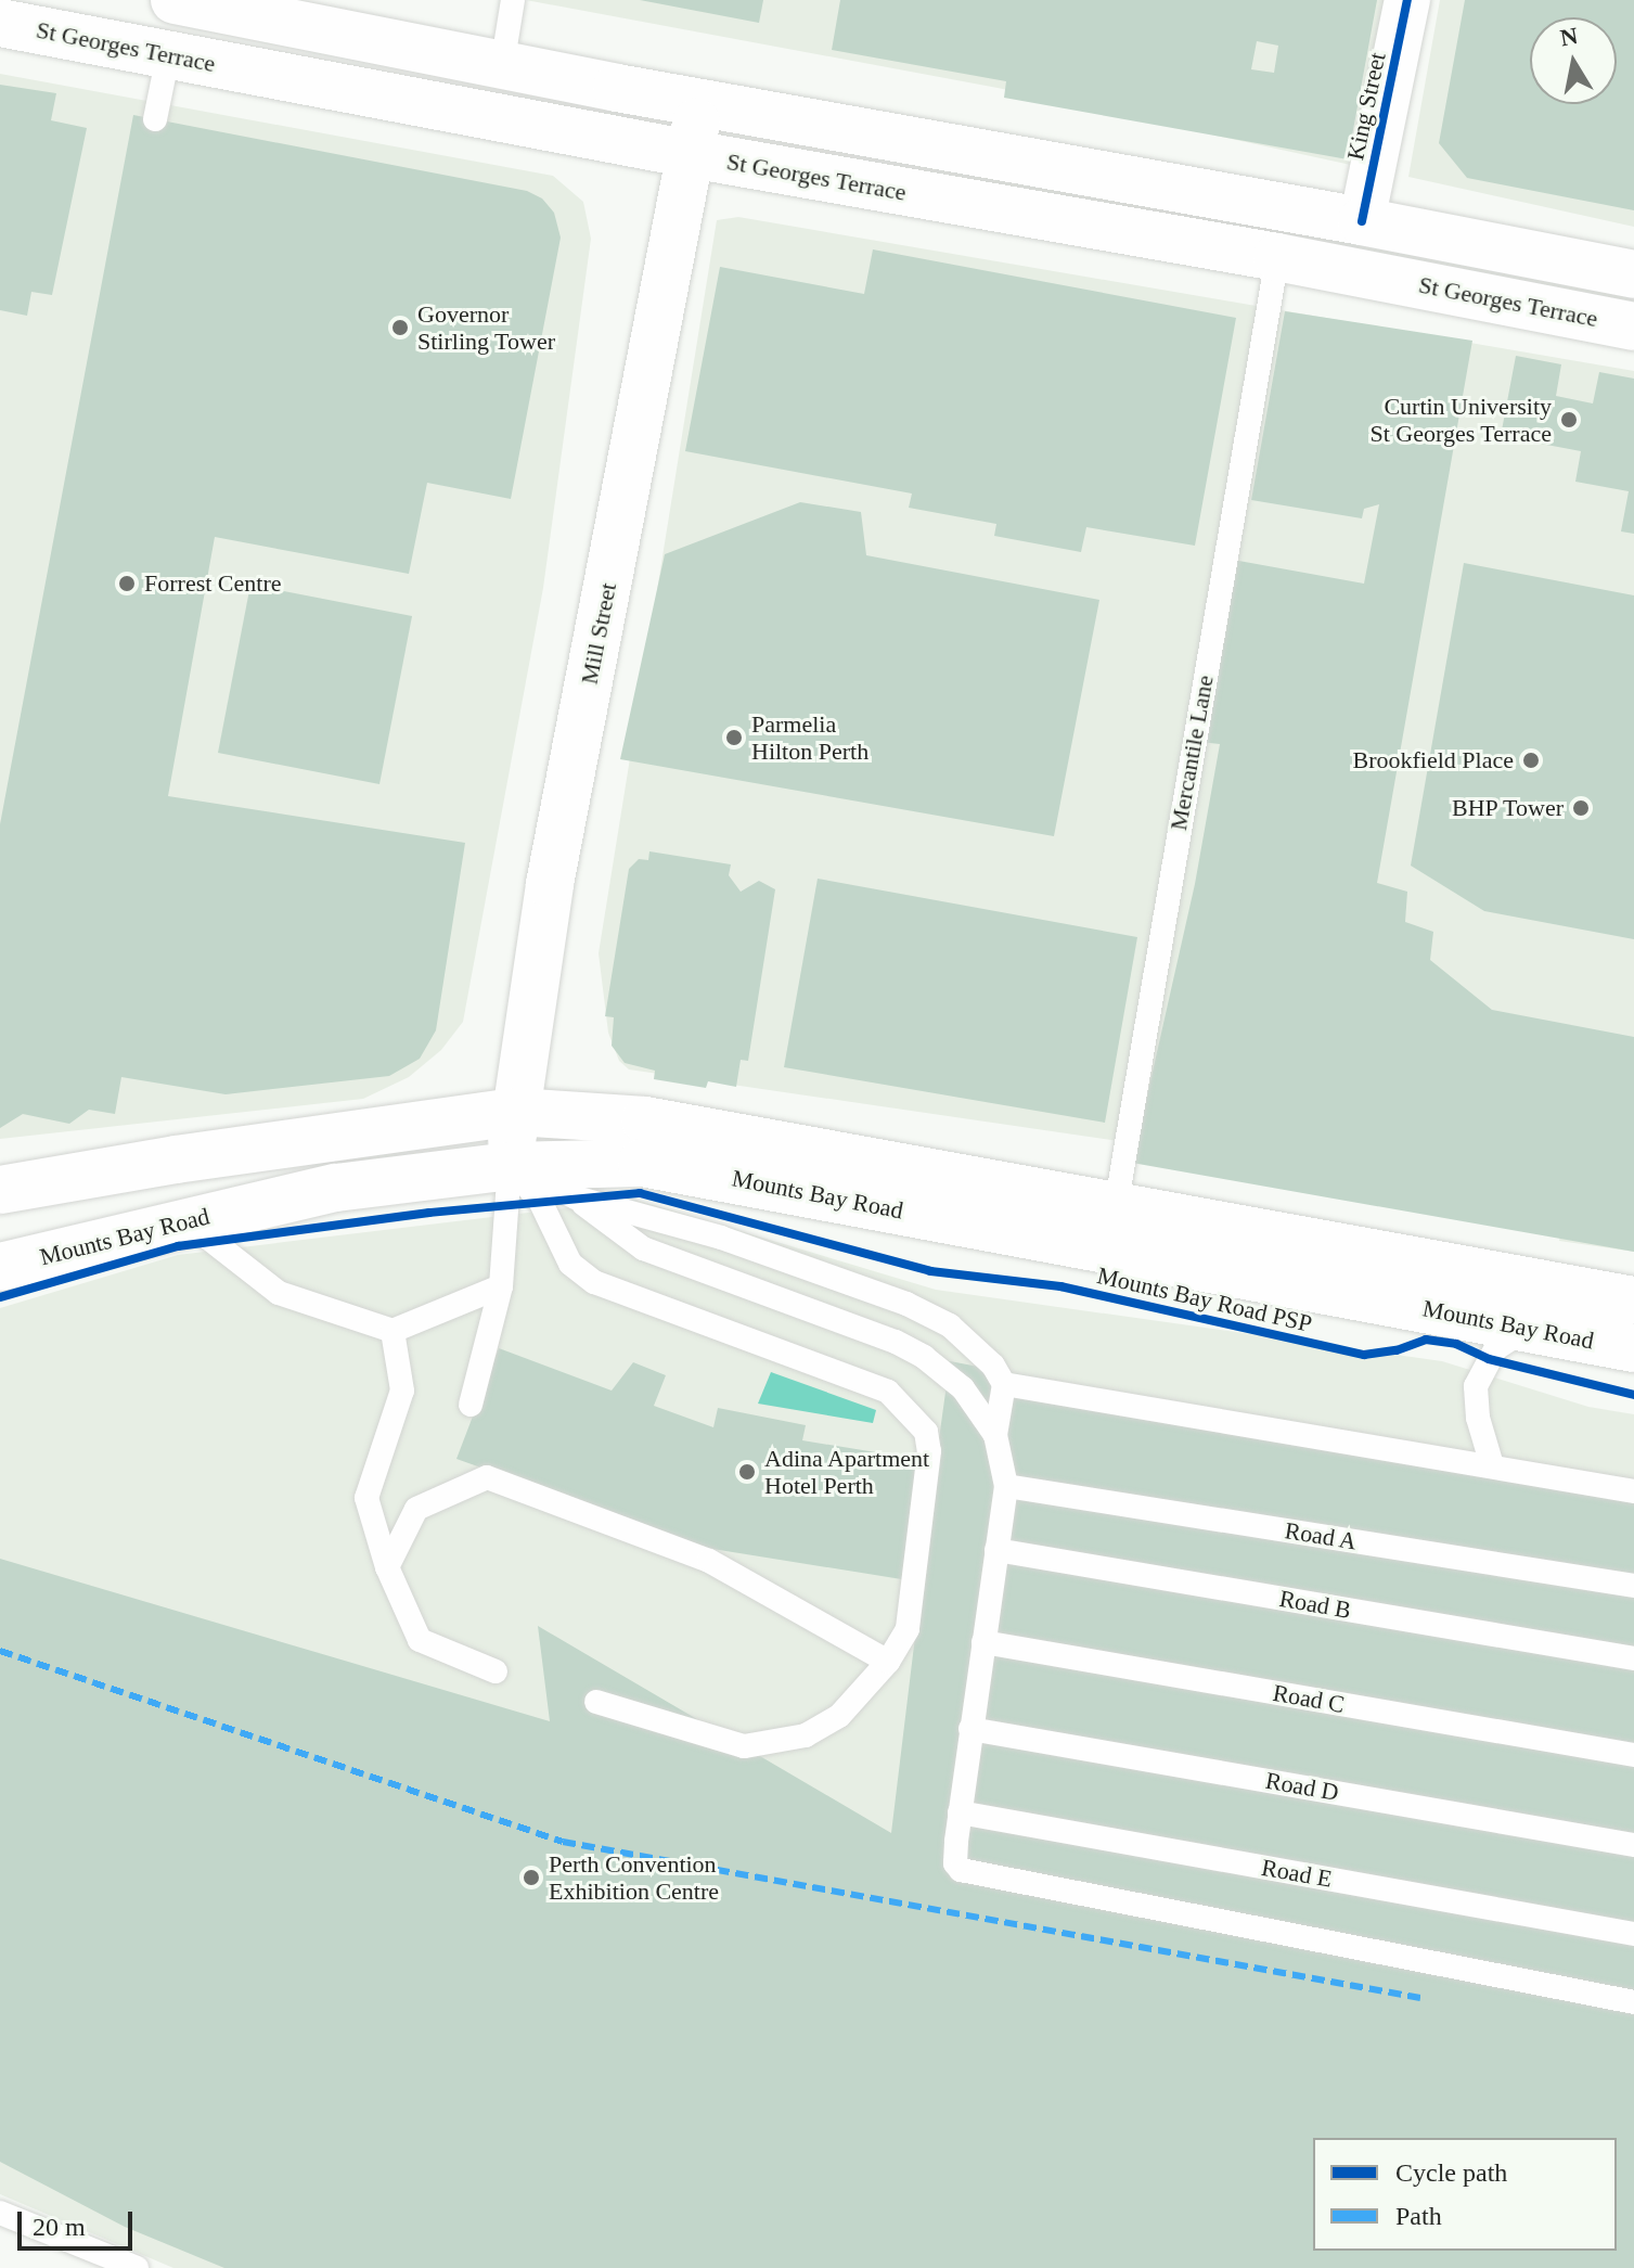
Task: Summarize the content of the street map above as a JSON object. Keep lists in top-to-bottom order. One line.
{"streets":{"main road":["St Georges Terrace","Mill Street","Mounts Bay Road"],"street":["King Street"],"lane":["Mercantile Lane","Road A","Road B","Road C","Road D","Road E"],"cycle path":["Mounts Bay Road PSP"]},"crossings":[["St Georges Terrace","Mill Street"],["St Georges Terrace","Mercantile Lane"],["Mill Street","Mounts Bay Road"],["Mercantile Lane","Mounts Bay Road"]],"places":["Governor Stirling Tower","Curtin University St Georges Terrace","Forrest Centre","Parmelia Hilton Perth","Brookfield Place","BHP Tower","Adina Apartment Hotel Perth","Perth Convention Exhibition Centre"],"legend":["Cycle path","Path"],"scale_bar":"20 m","north":"top"}
